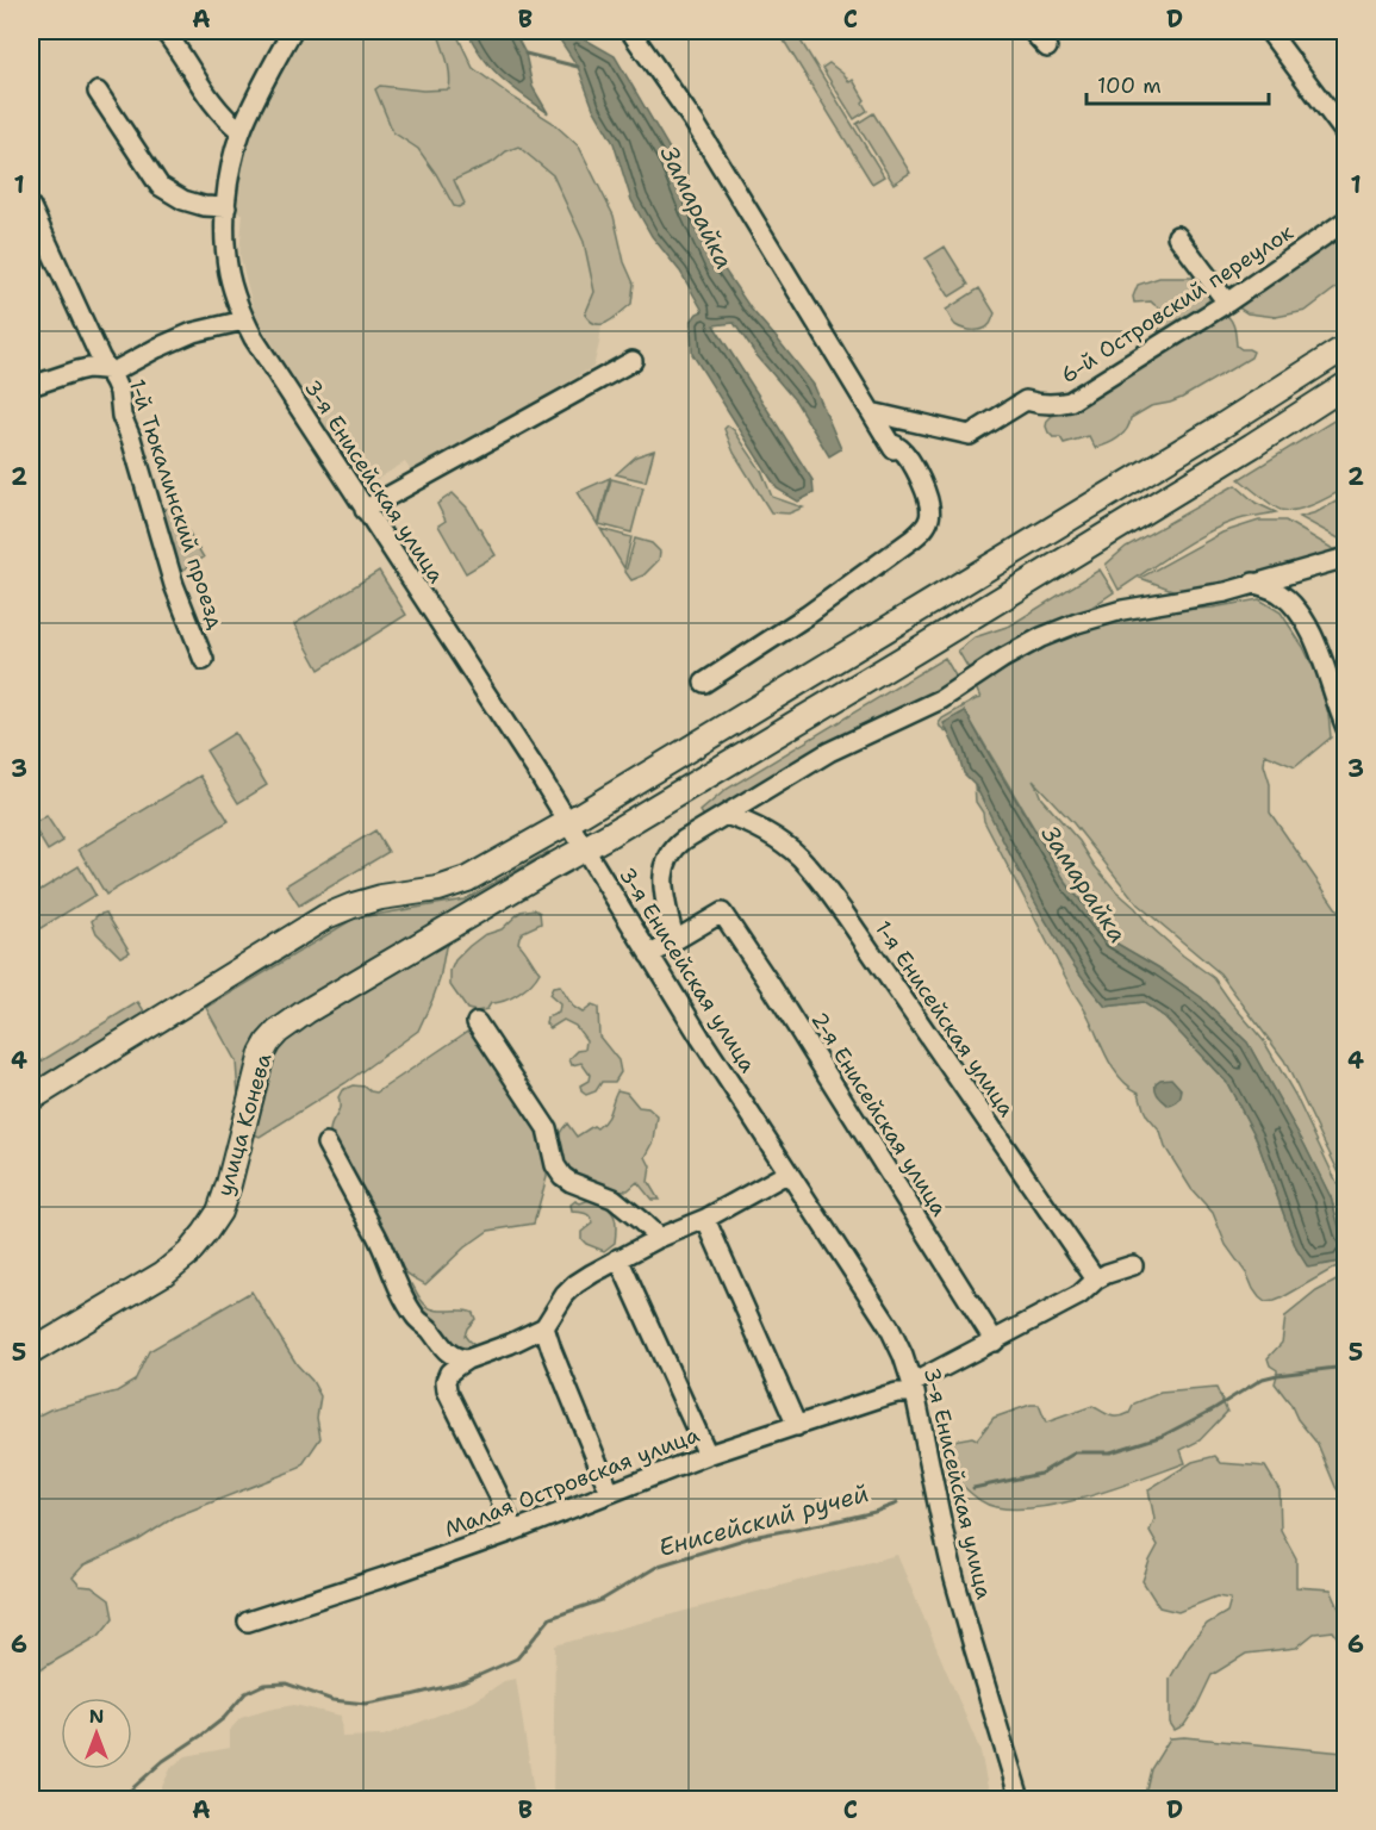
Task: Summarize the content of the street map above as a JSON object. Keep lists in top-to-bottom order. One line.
{"streets":{"main road":["улица Конева"],"street":["6-й Островский переулок","3-я Енисейская улица","1-й Тюкалинский проезд","1-я Енисейская улица","2-я Енисейская улица","Малая Островская улица"]},"crossings":[["3-я Енисейская улица","улица Конева"],["3-я Енисейская улица","Малая Островская улица"],["1-я Енисейская улица","Малая Островская улица"],["2-я Енисейская улица","Малая Островская улица"]],"water":["Замарайка","Енисейский ручей"],"scale_bar":"100 m","north":"top","grid":{"columns":["A","B","C","D"],"rows":["1","2","3","4","5","6"]}}
